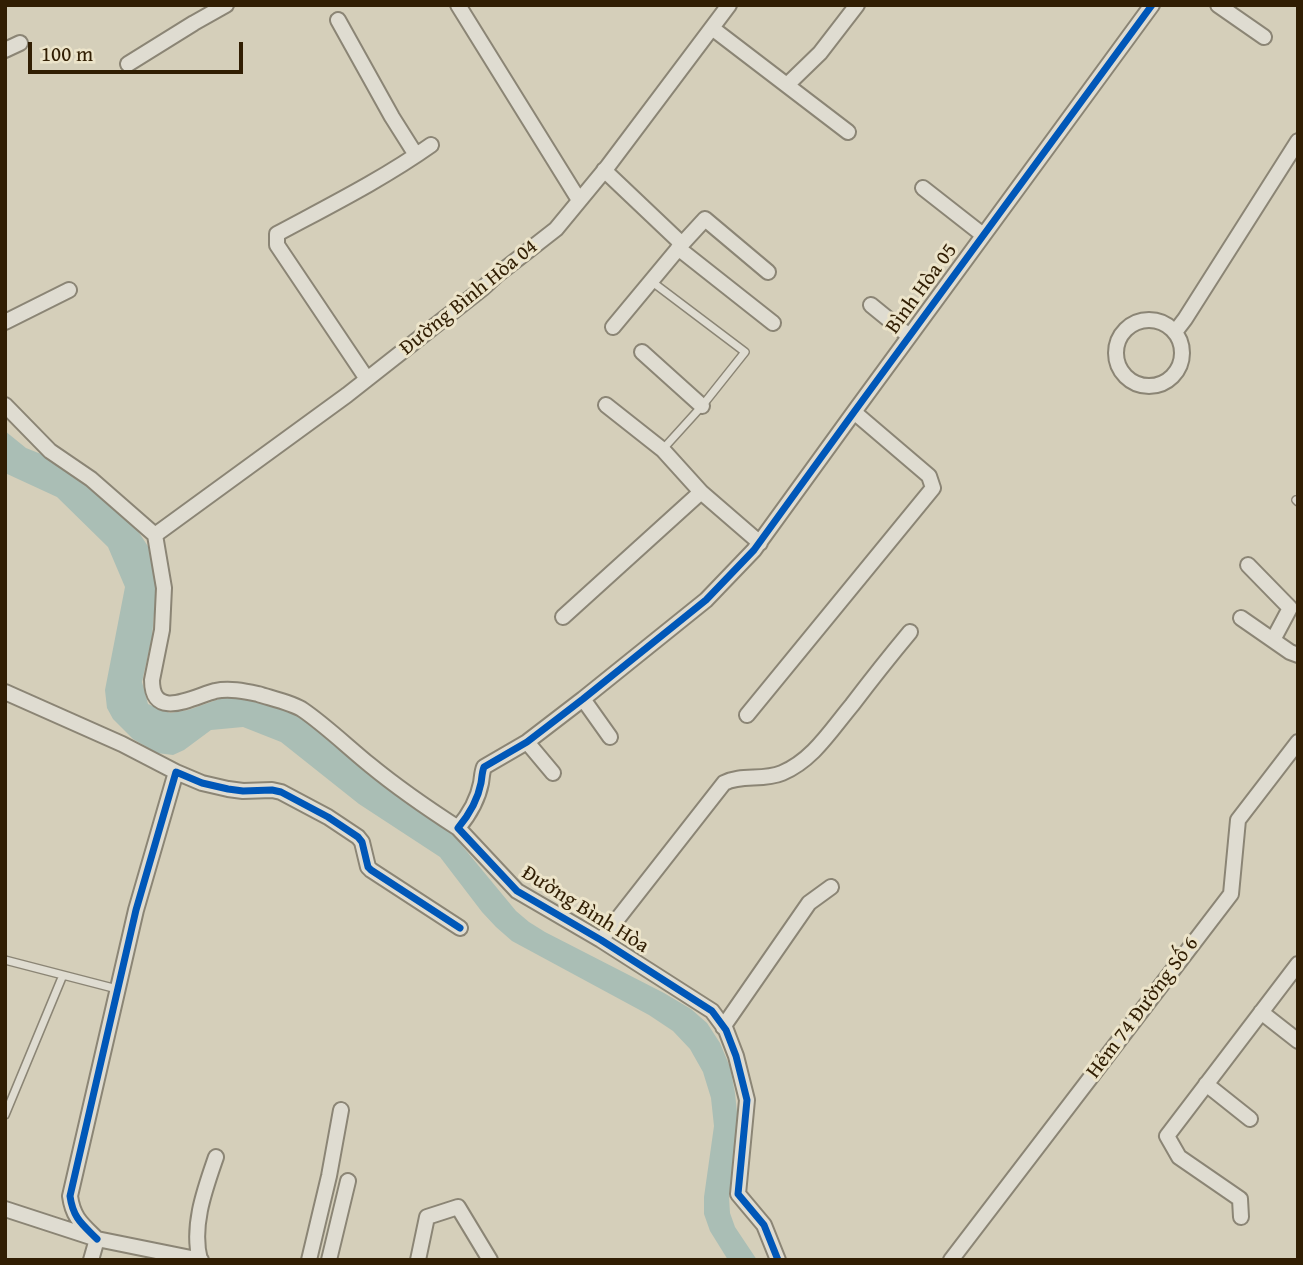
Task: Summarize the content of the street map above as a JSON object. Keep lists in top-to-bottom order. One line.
{"streets":{"street":["Bình Hòa 05","Đường Bình Hòa 04","Đường Bình Hòa","Hẻm 74 Đường Số 6"]},"crossings":[["Đường Bình Hòa 04","Đường Bình Hòa"]],"scale_bar":"100 m"}
